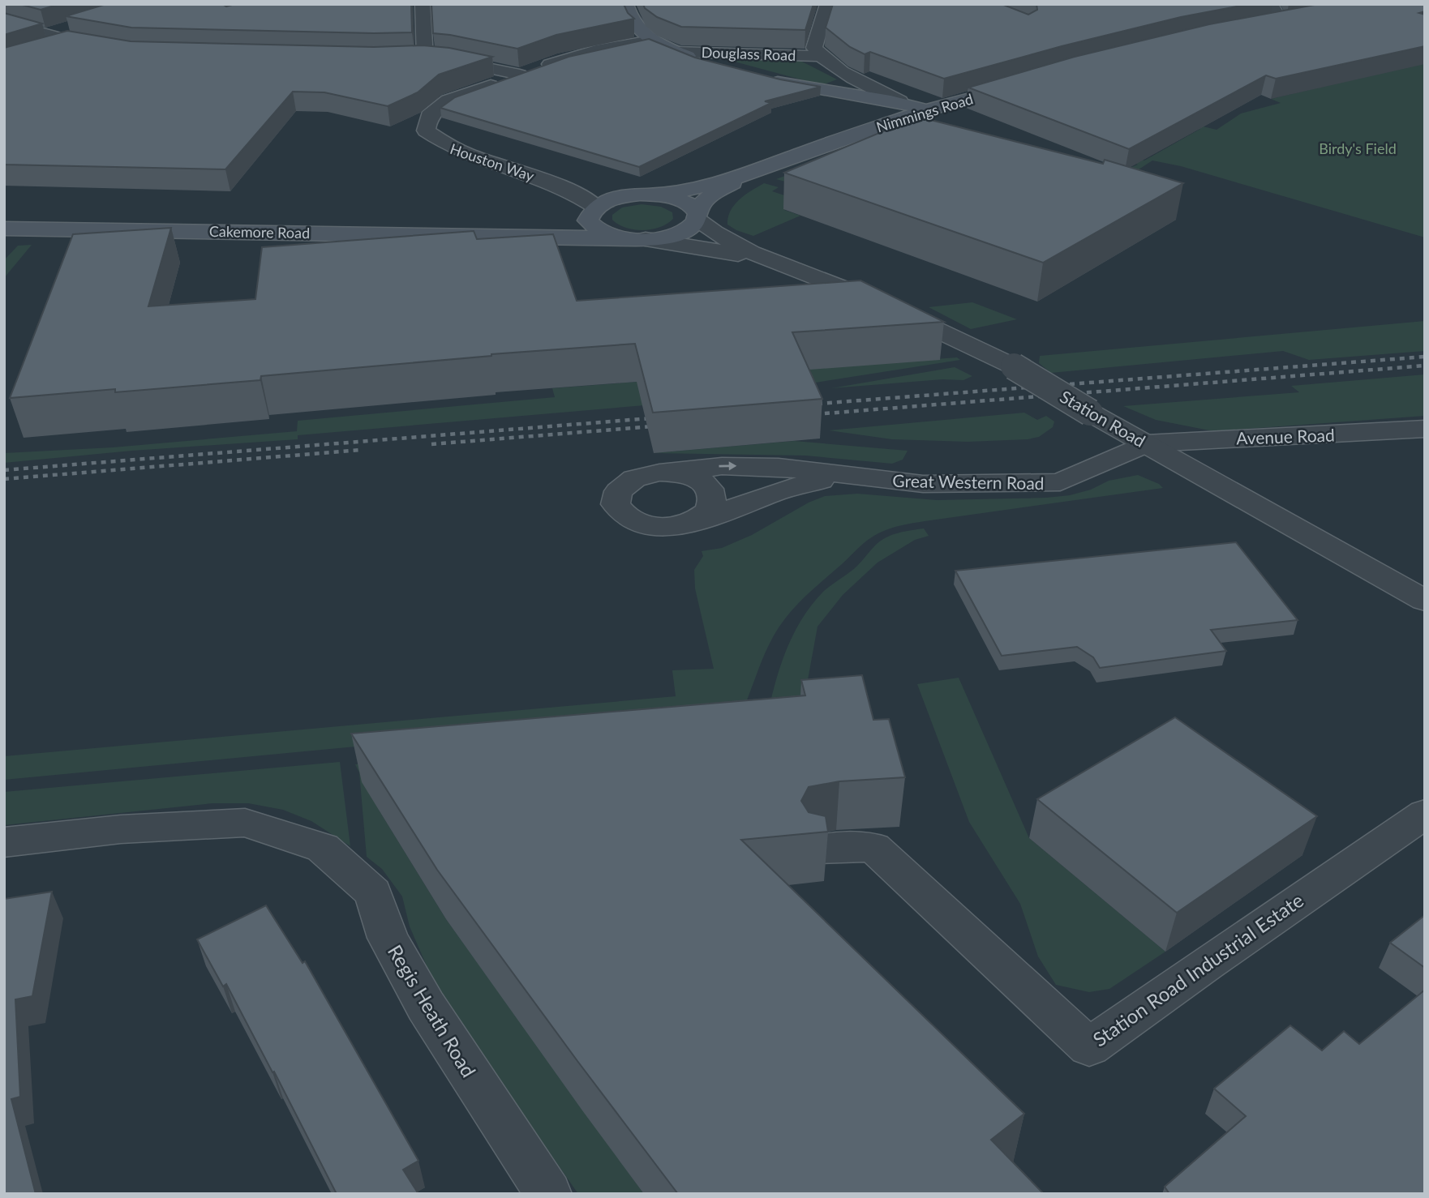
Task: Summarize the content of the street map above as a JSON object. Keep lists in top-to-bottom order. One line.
{"streets":{"main road":["Nimmings Road","Cakemore Road"],"street":["Douglass Road","Houston Way","Station Road","Avenue Road","Great Western Road","Station Road Industrial Estate","Regis Heath Road"]},"crossings":[["Nimmings Road","Houston Way"],["Nimmings Road","Cakemore Road"],["Nimmings Road","Station Road"],["Houston Way","Cakemore Road"],["Station Road","Avenue Road"],["Station Road","Great Western Road"],["Avenue Road","Great Western Road"]],"parks":["Birdy's Field"]}
